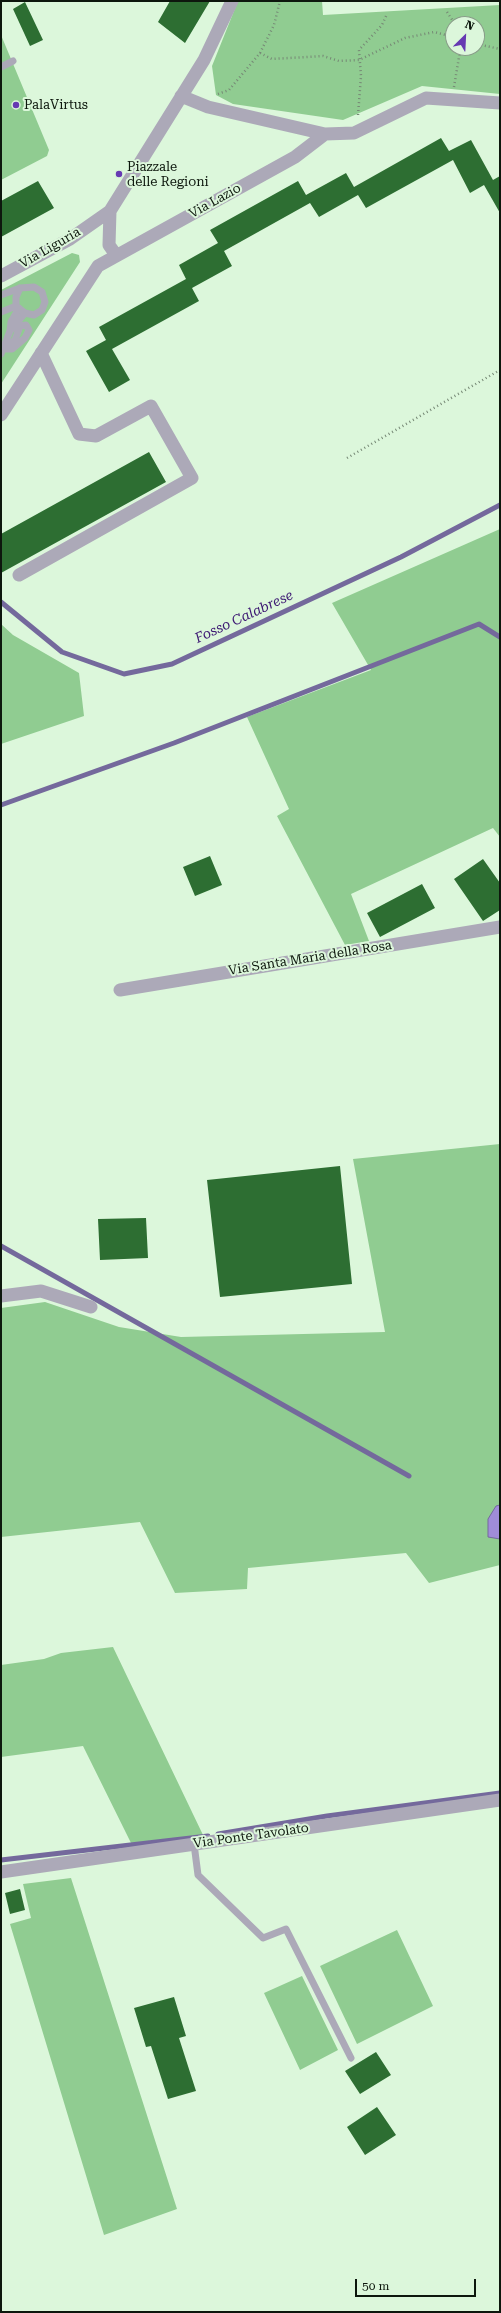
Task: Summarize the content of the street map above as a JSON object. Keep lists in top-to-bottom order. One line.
{"streets":{"street":["Via Lazio","Via Liguria","Via Santa Maria della Rosa","Via Ponte Tavolato"]},"water":["Fosso Calabrese"],"places":["PalaVirtus","Piazzale delle Regioni"],"scale_bar":"50 m","north":"top right"}
